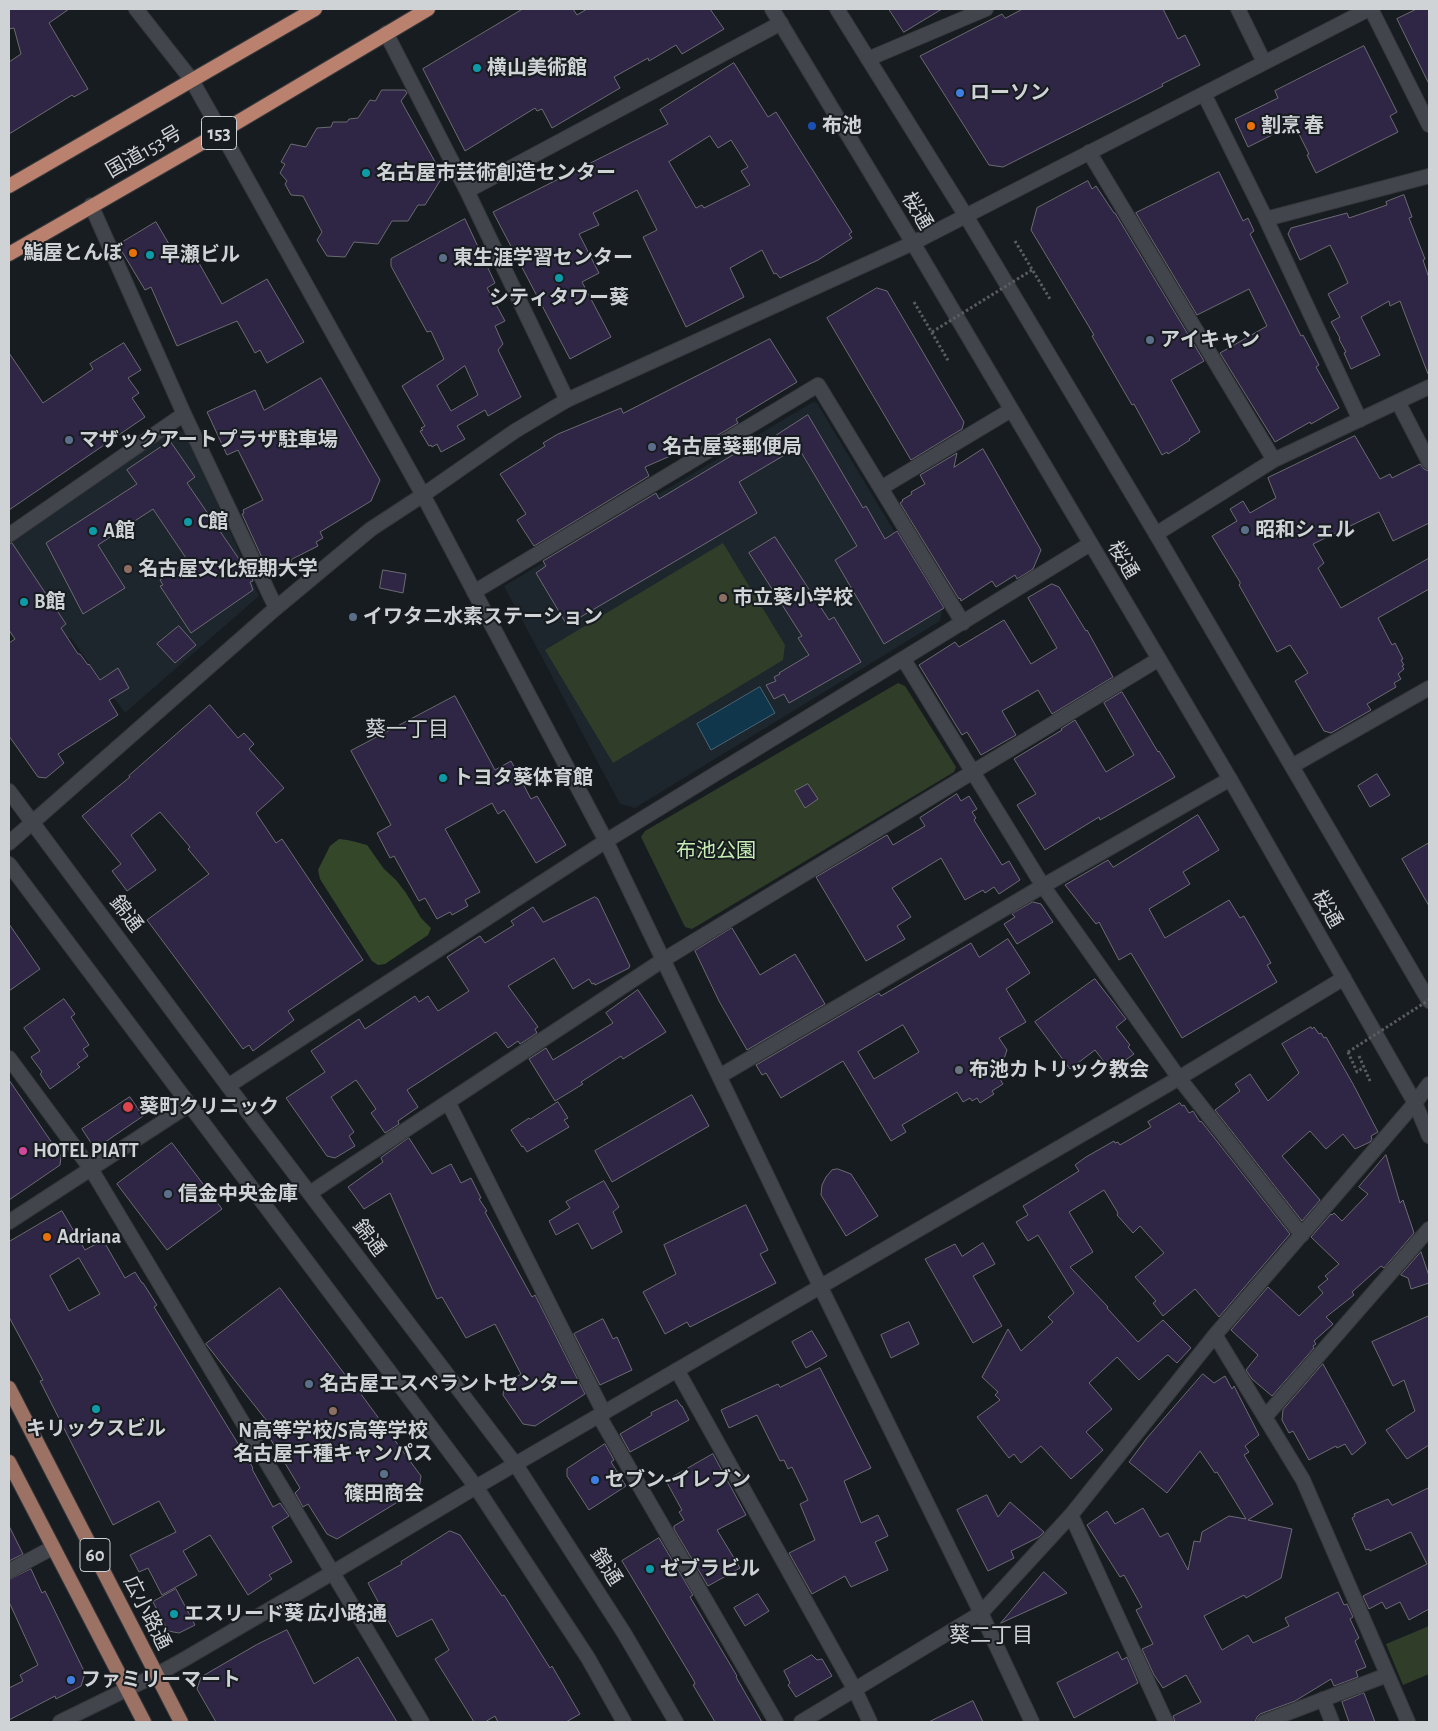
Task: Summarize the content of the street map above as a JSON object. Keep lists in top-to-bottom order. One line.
{"streets":{"highway":["153","国道153号"],"main road":["60","広小路通"],"street":["桜通","錦通"]},"districts":["葵一丁目","葵二丁目"],"parks":["布池公園"],"places":["横山美術館","ローソン","布池","割烹 春","名古屋市芸術創造センター","鮨屋とんぼ","早瀬ビル","東生涯学習センター","シティタワー葵","アイキャン","マザックアートプラザ駐車場","名古屋葵郵便局","C館","昭和シェル","A館","名古屋文化短期大学","市立葵小学校","B館","イワタニ水素ステーション","トヨタ葵体育館","布池カトリック教会","葵町クリニック","HOTEL PIATT","信金中央金庫","Adriana","名古屋エスペラントセンター","キリックスビル","N高等学校/S高等学校 名古屋千種キャンパス","篠田商会","セブン-イレブン","ゼブラビル","エスリード葵 広小路通","ファミリーマート"]}
